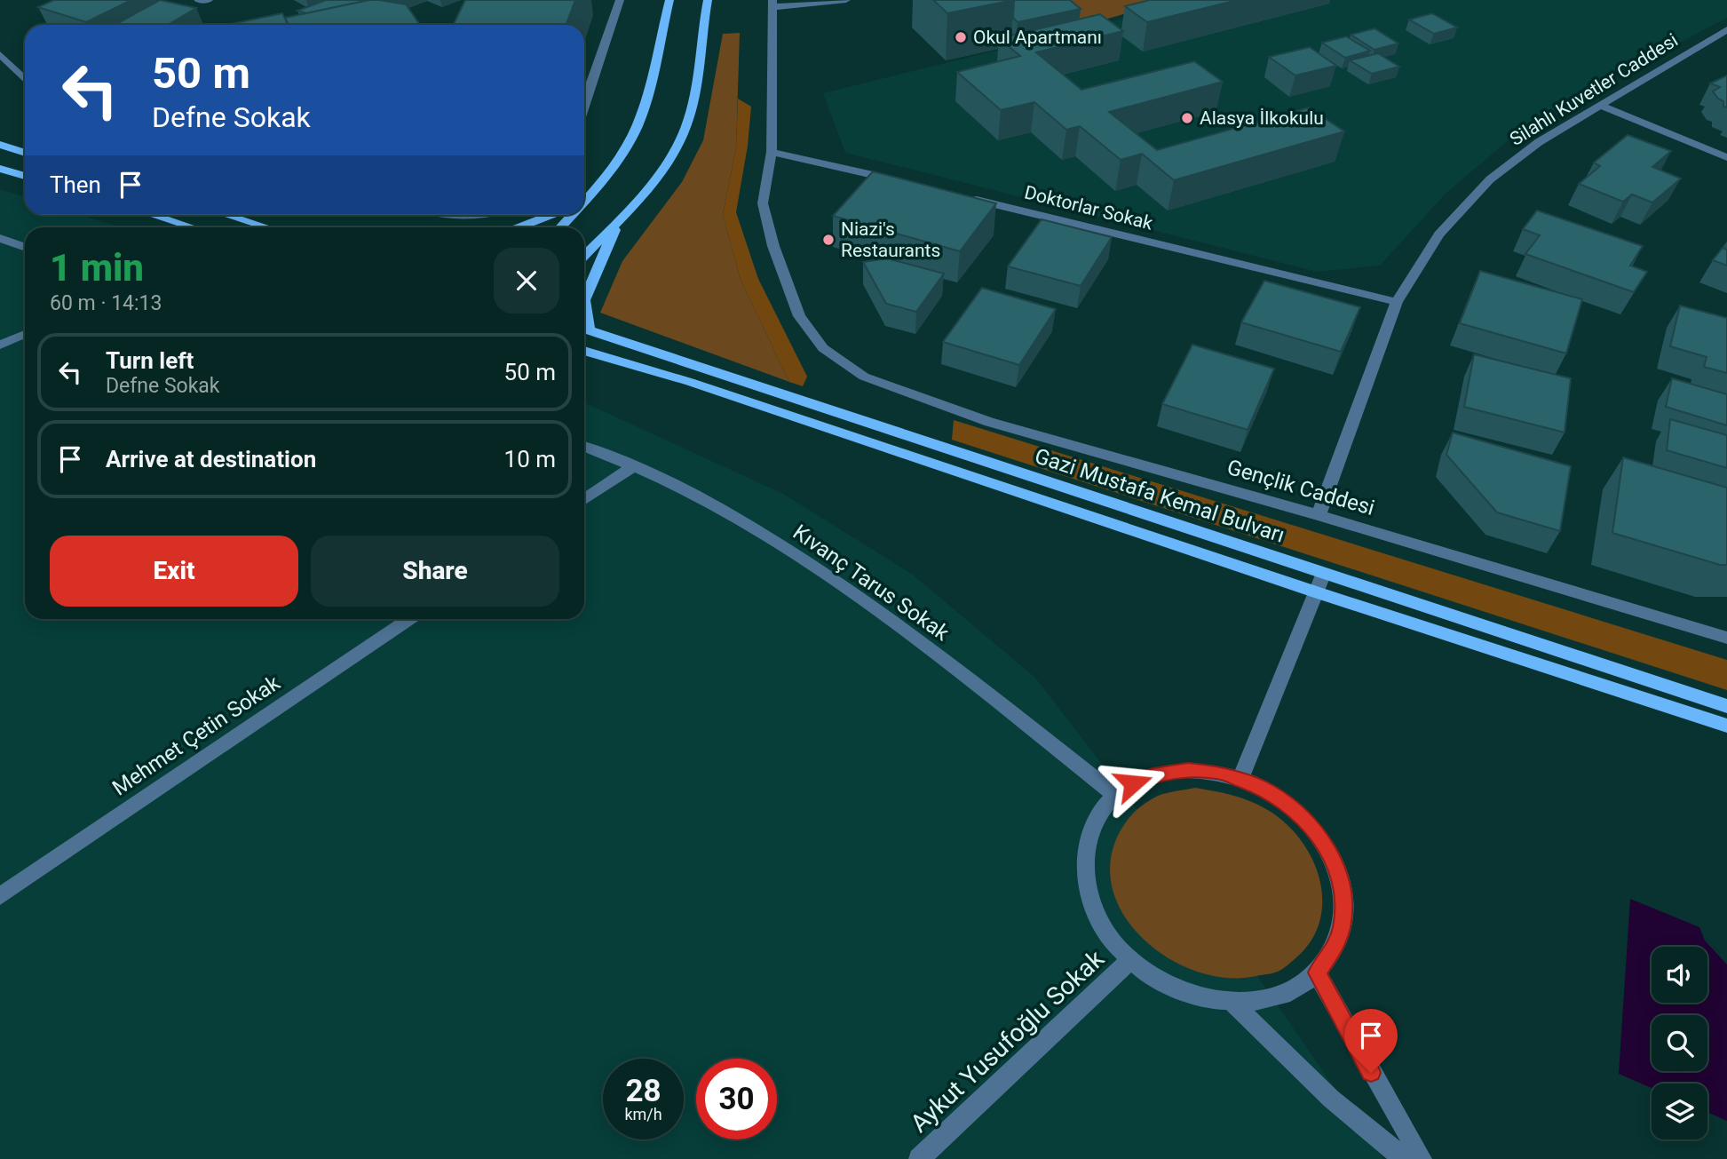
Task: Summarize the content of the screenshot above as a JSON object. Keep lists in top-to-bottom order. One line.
{"streets":{"main road":["Gazi Mustafa Kemal Bulvarı"],"street":["Silahlı Kuvetler Caddesi","Doktorlar Sokak","Gençlik Caddesi","Kıvanç Tarus Sokak","Mehmet Çetin Sokak","Aykut Yusufoğlu Sokak"]},"crossings":[["Silahlı Kuvetler Caddesi","Doktorlar Sokak"],["Silahlı Kuvetler Caddesi","Gençlik Caddesi"]],"places":["Okul Apartmanı","Alasya İlkokulu","Niazi's Restaurants"],"page":{"turn":["50 m","Defne Sokak"],"then":"Then","heading":["1 min","60 m · 14:13"],"list":[{"name":"Turn left","note":"Defne Sokak","value":"50 m"},{"name":"Arrive at destination","value":"10 m"}],"buttons":["Exit","Share"],"speed":"28 km/h","limit":"30"}}
